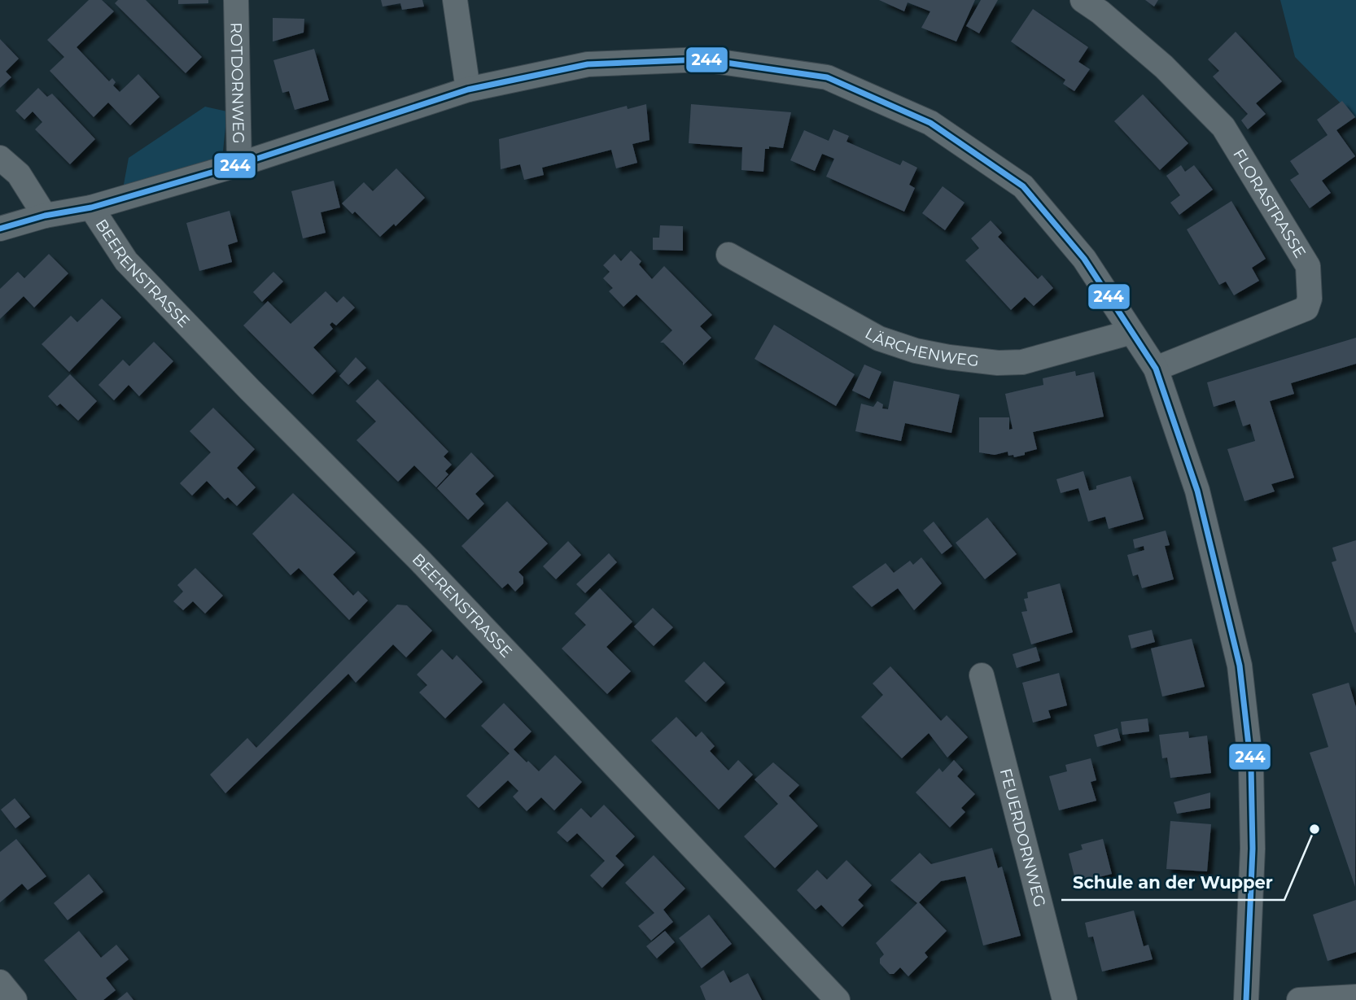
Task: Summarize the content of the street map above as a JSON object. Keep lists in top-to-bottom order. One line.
{"streets":{"street":["ROTDORNWEG","FLORASTRASSE","BEERENSTRASSE","LÄRCHENWEG","FEUERDORNWEG"]},"places":["Schule an der Wupper"],"lines":["transit line 244"]}
